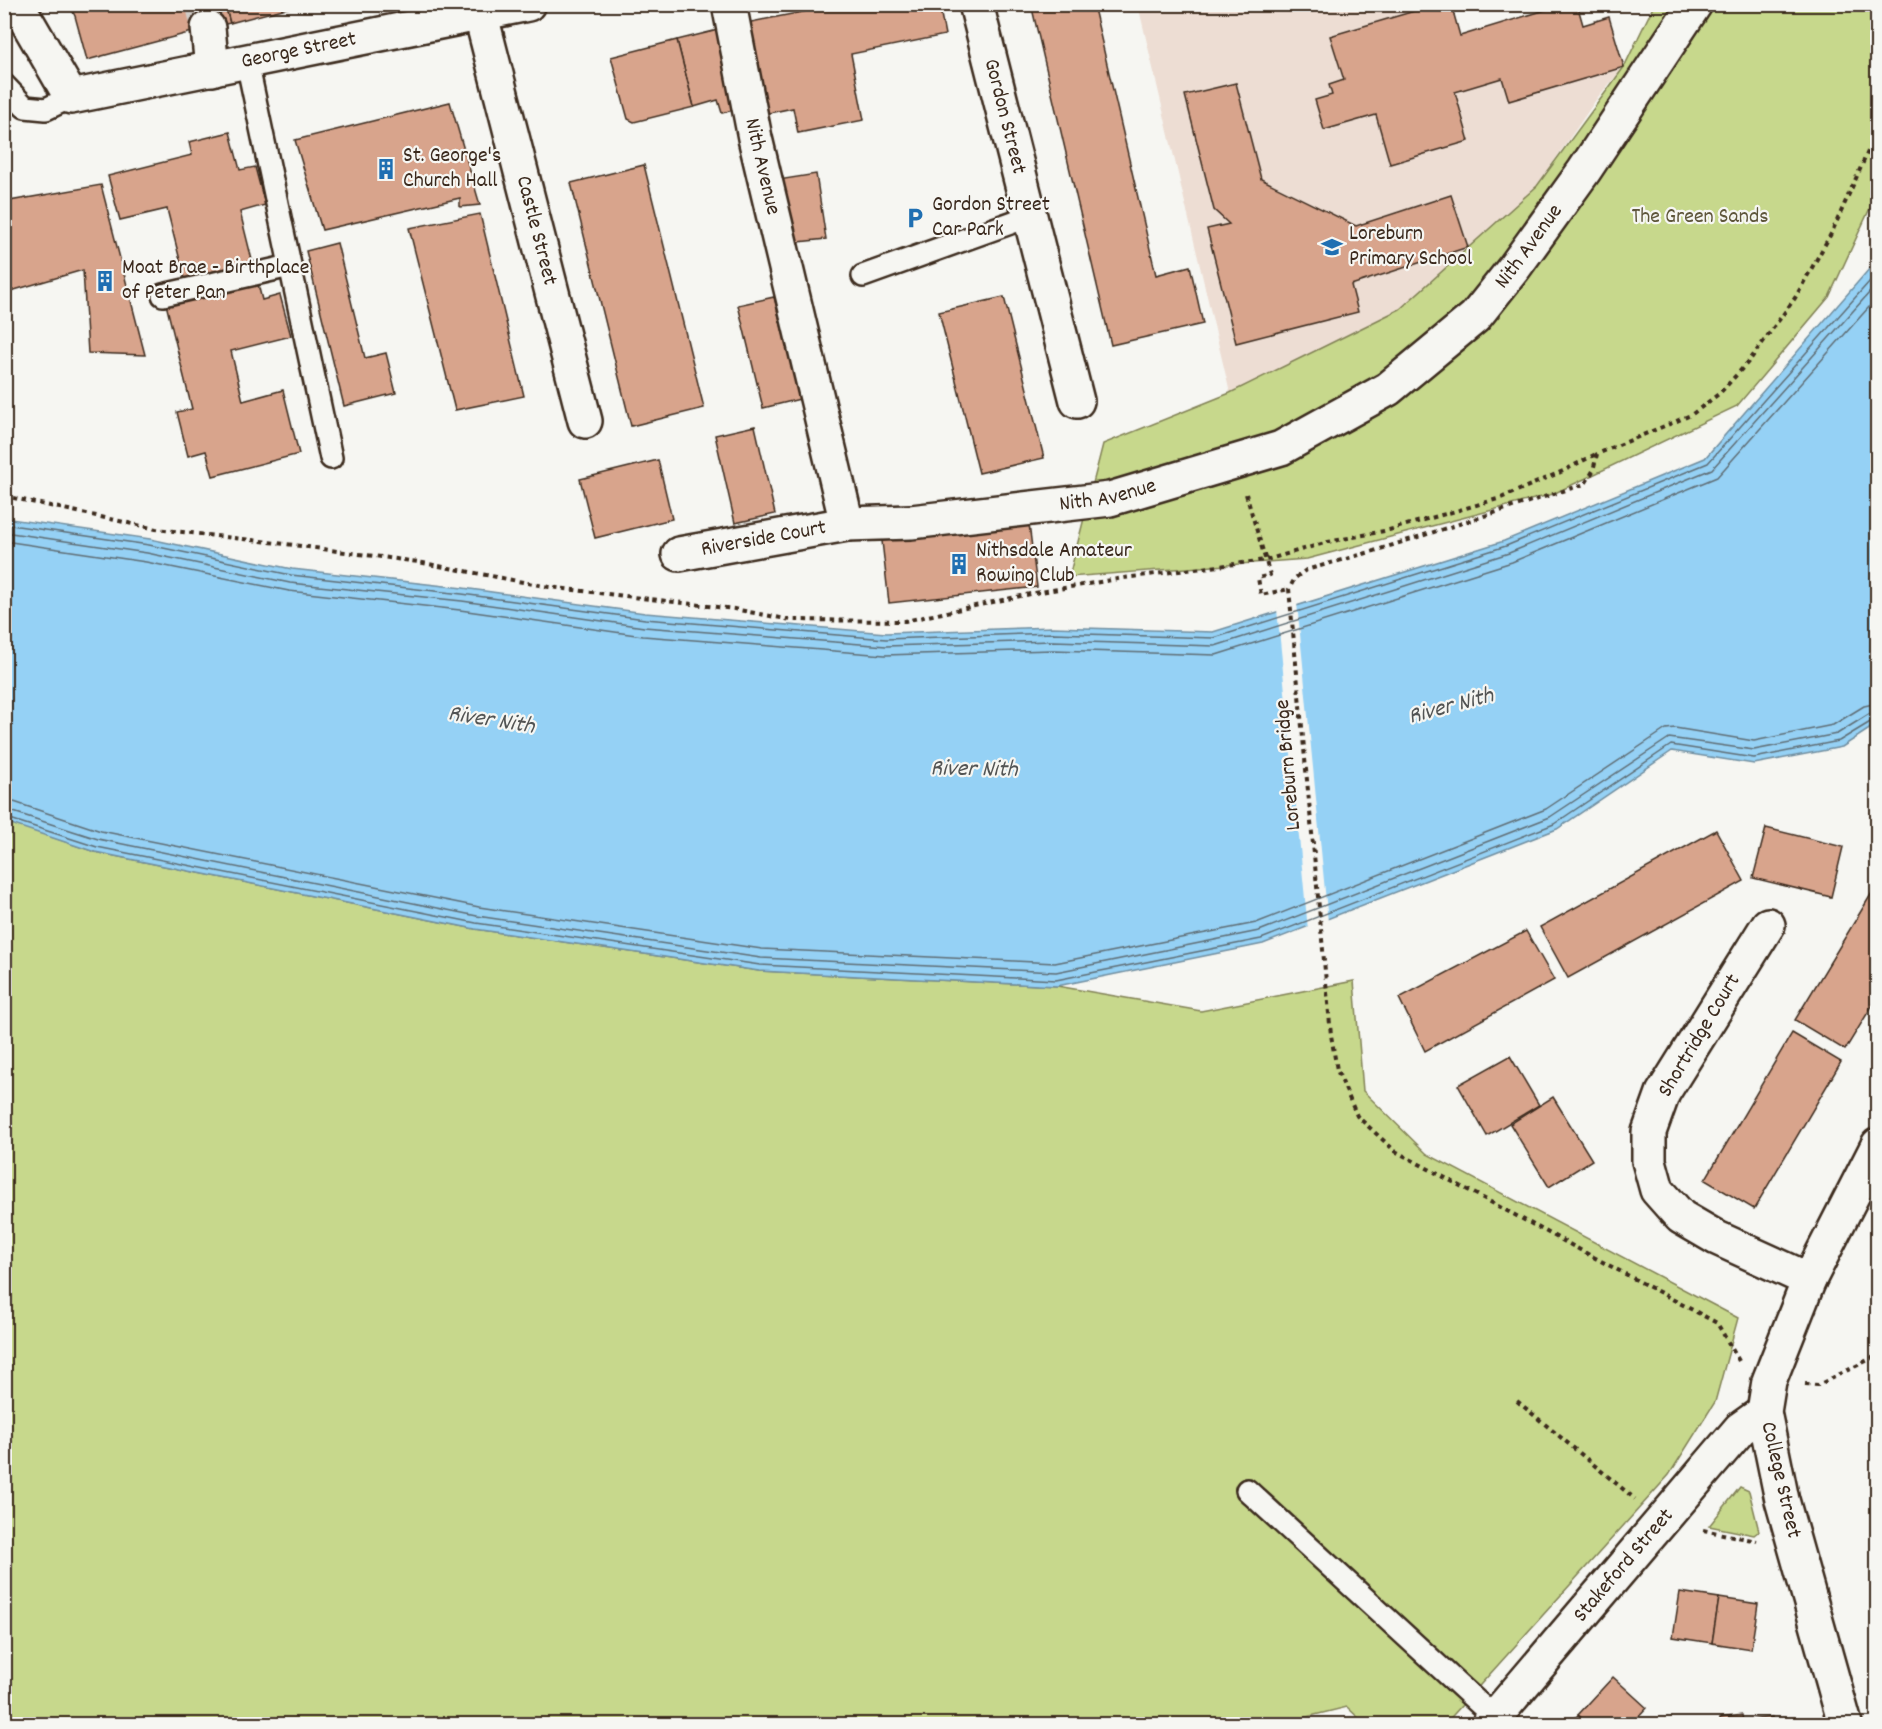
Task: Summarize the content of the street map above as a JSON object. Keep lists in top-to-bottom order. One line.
{"streets":{"street":["George Street","Gordon Street","Nith Avenue","Castle Street","Riverside Court","Shortridge Court","College Street","Stakeford Street"],"path":["Loreburn Bridge"]},"crossings":[["George Street","Castle Street"],["Nith Avenue","Riverside Court"],["Loreburn Bridge","College Street"],["Loreburn Bridge","Stakeford Street"],["College Street","Stakeford Street"]],"water":["River Nith"],"parks":["The Green Sands"],"places":{"building":["St. George's Church Hall","Moat Brae - Birthplace of Peter Pan","Nithsdale Amateur Rowing Club"],"parking":["Gordon Street Car Park"],"school or university":["Loreburn Primary School"]}}
